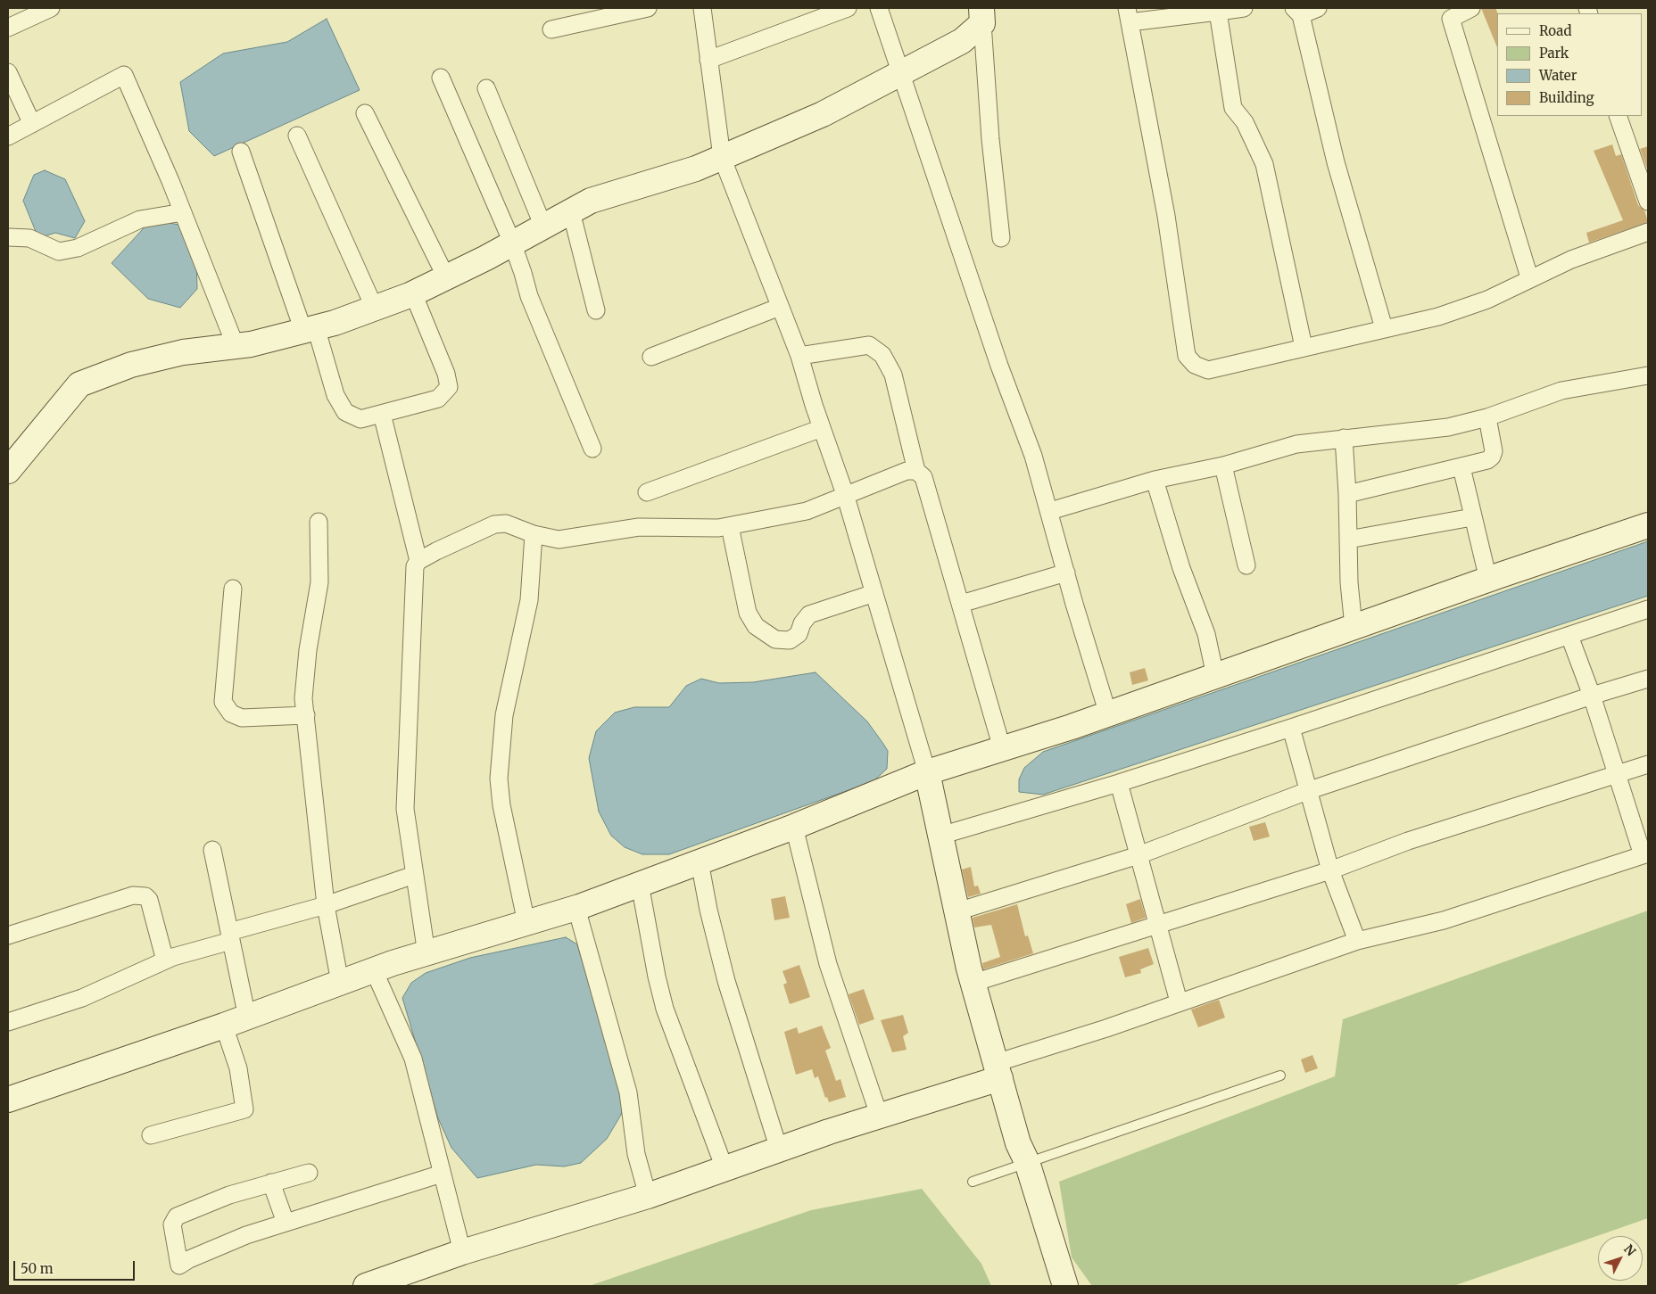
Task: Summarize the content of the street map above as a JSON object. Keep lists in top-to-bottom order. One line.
{"legend":["Road","Park","Water","Building"],"scale_bar":"50 m","north":"top right"}
